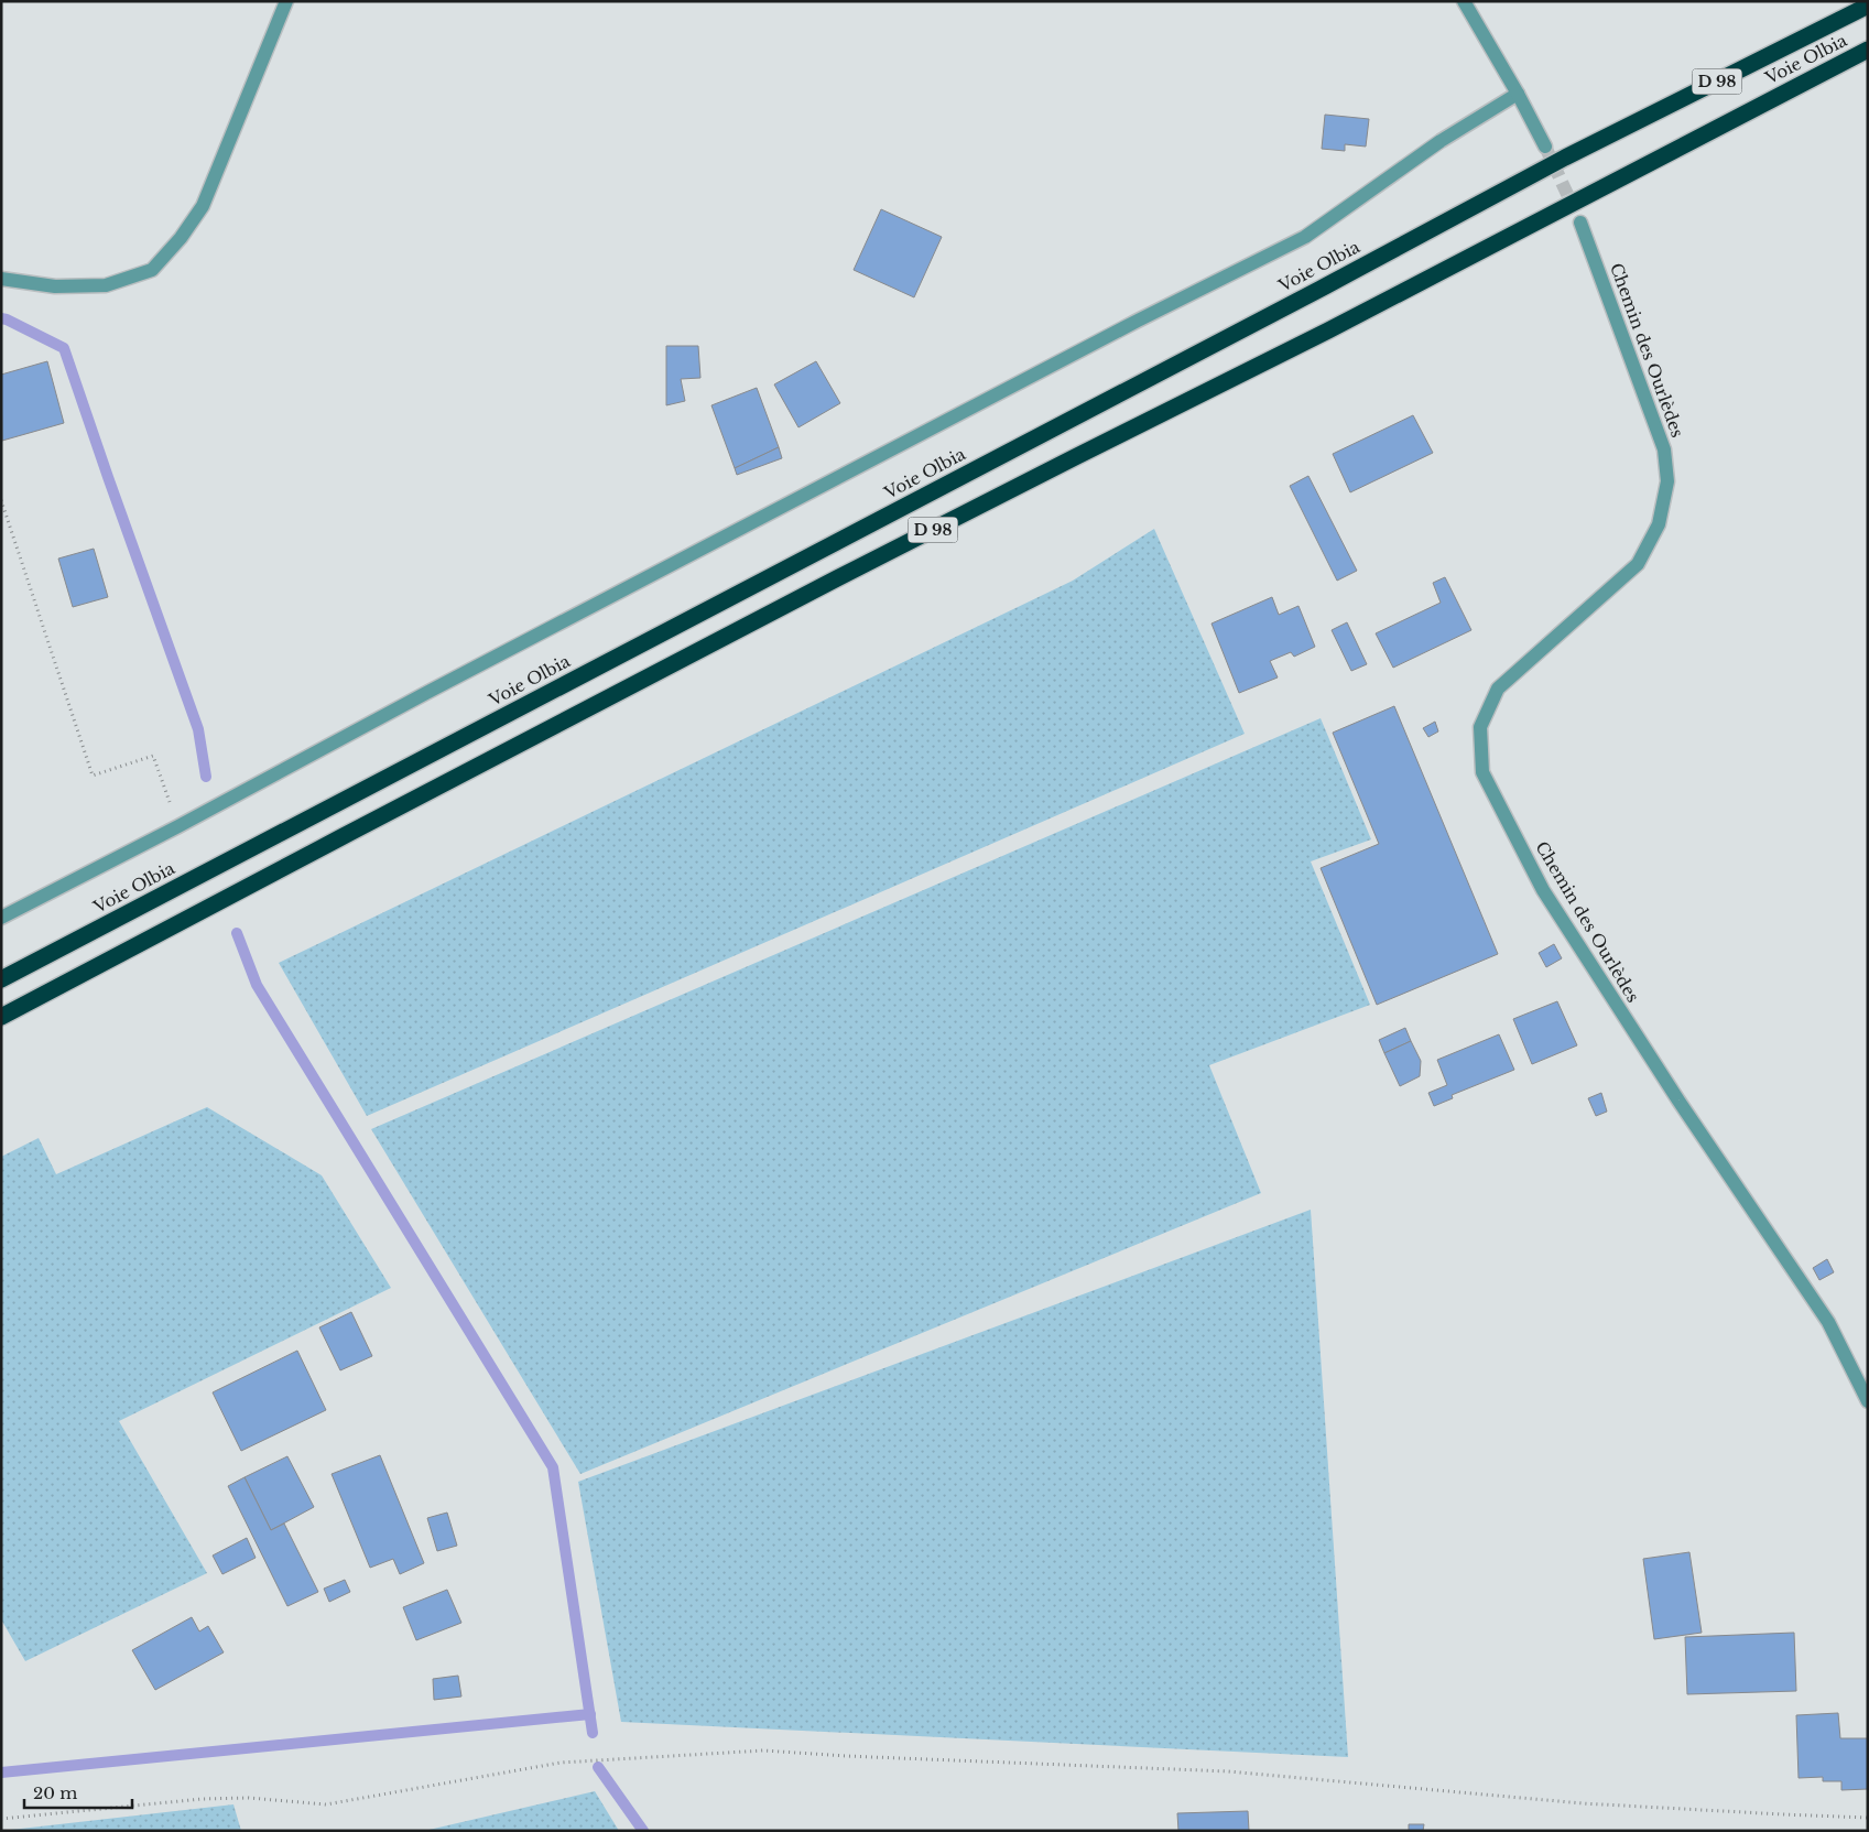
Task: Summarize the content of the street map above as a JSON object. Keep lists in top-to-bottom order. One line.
{"streets":{"highway":["Voie Olbia","D 98"],"street":["Chemin des Ourlèdes"]},"scale_bar":"20 m"}
